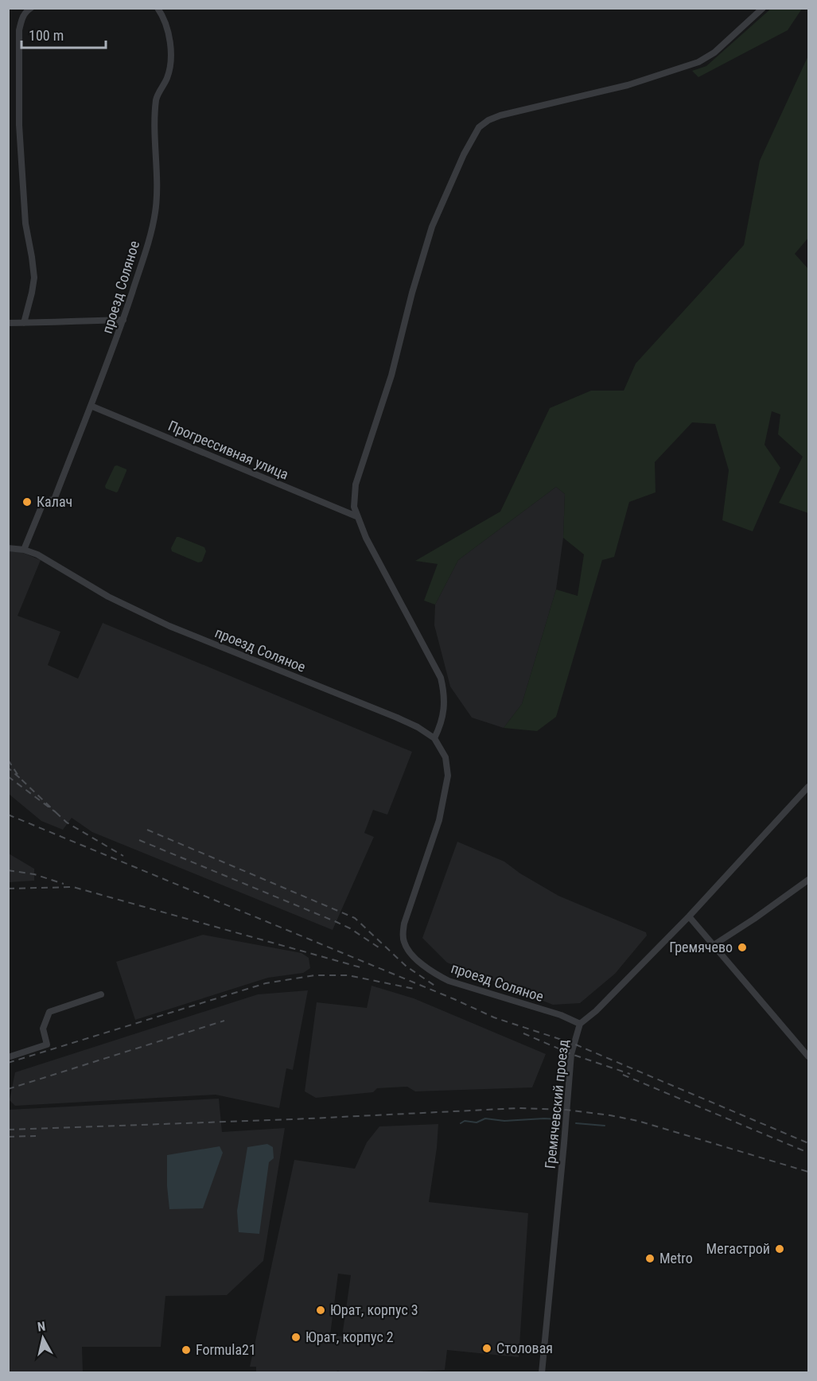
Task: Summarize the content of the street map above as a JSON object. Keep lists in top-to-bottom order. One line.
{"streets":{"street":["проезд Соляное","Прогрессивная улица","Гремячевский проезд"]},"crossings":[["проезд Соляное","Прогрессивная улица"],["проезд Соляное","Гремячевский проезд"]],"places":["Калач","Гремячево","Мегастрой","Metro","Юрат, корпус 3","Юрат, корпус 2","Столовая","Formula21"],"scale_bar":"100 m","north":"top"}
